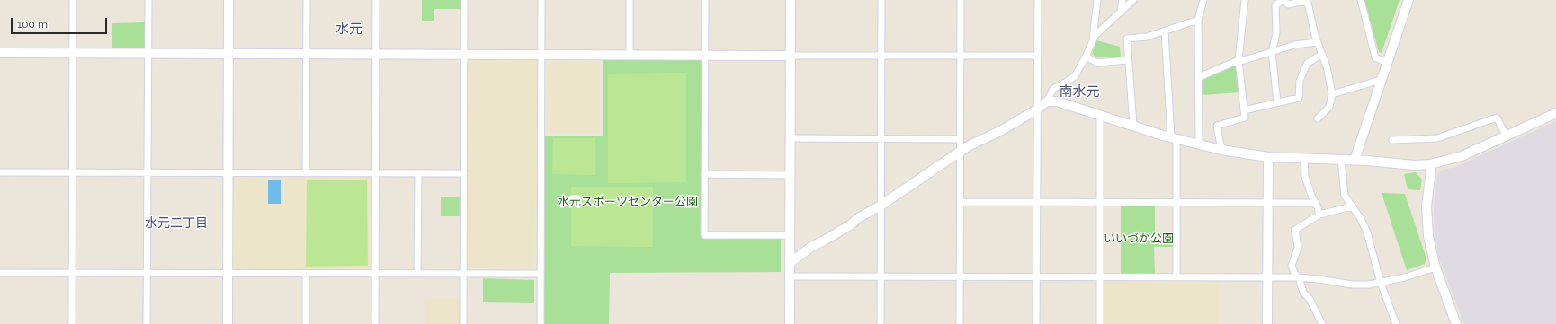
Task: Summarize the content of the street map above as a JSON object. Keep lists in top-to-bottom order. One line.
{"districts":["水元","南水元","水元二丁目"],"parks":["水元スポーツセンター公園","いいづか公園"],"scale_bar":"100 m"}
